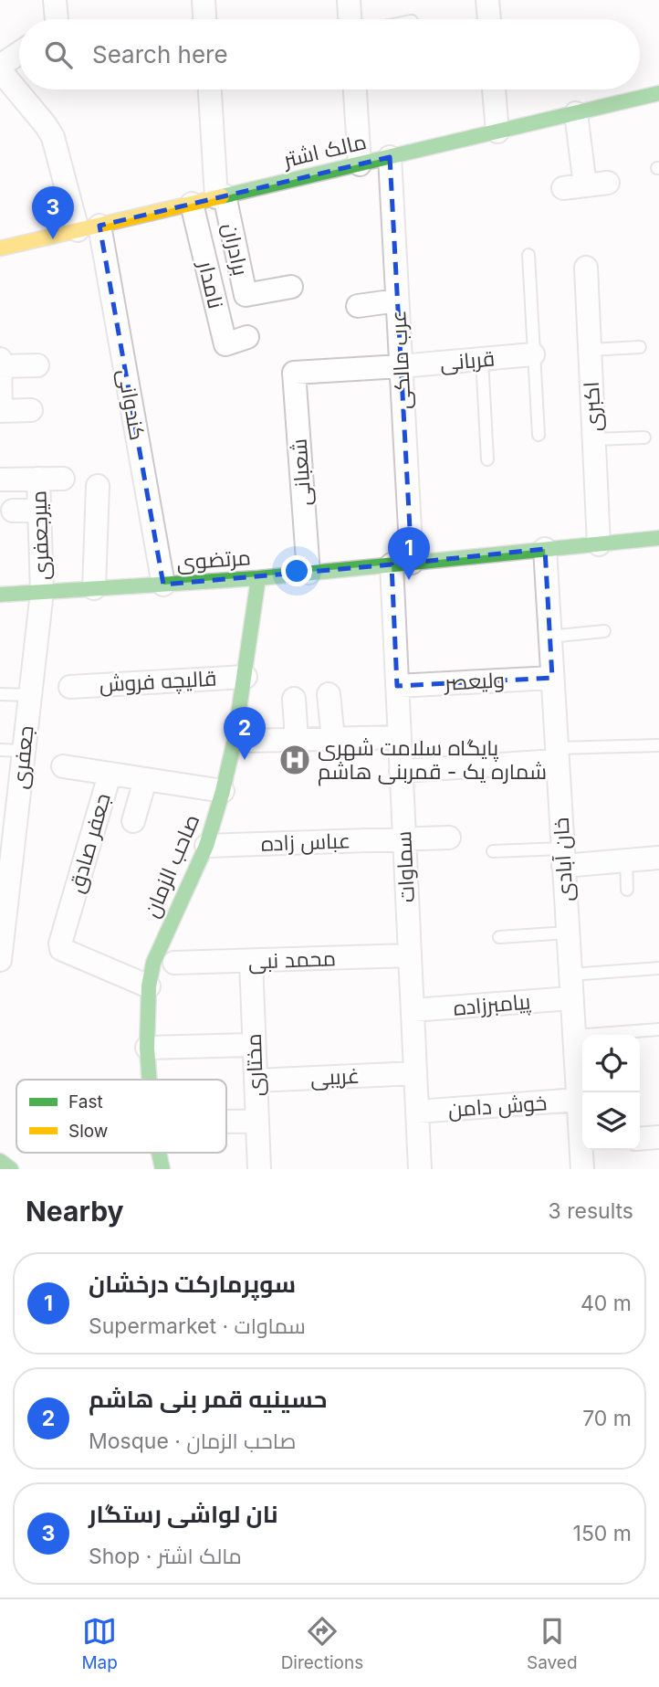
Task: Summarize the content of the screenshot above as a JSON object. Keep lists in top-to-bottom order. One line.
{"streets":{"street":["مالک اشتر","برادران","نامدار","عرب مالکی","قربانی","کندوانی","اکبری","شعبانی","میرجعفری","مرتضوی","قالیچه فروش","ولیعصر","جعفری","عباس زاده","جعفر صادق","خان آبادی","صاحب الزمان","سماوات","محمد نبی","پیامبرزاده","مختاری","غریبی","خوش دامن"]},"crossings":[["مالک اشتر","برادران"],["مالک اشتر","نامدار"],["مالک اشتر","عرب مالکی"],["مالک اشتر","کندوانی"],["عرب مالکی","قربانی"],["عرب مالکی","مرتضوی"],["عرب مالکی","سماوات"],["قربانی","شعبانی"],["کندوانی","مرتضوی"],["اکبری","مرتضوی"],["شعبانی","مرتضوی"],["میرجعفری","مرتضوی"],["میرجعفری","جعفری"],["مرتضوی","جعفری"],["مرتضوی","خان آبادی"],["مرتضوی","صاحب الزمان"],["مرتضوی","سماوات"],["قالیچه فروش","صاحب الزمان"],["ولیعصر","خان آبادی"],["ولیعصر","سماوات"],["عباس زاده","صاحب الزمان"],["عباس زاده","سماوات"],["جعفر صادق","صاحب الزمان"],["خان آبادی","پیامبرزاده"],["خان آبادی","خوش دامن"],["سماوات","محمد نبی"],["سماوات","پیامبرزاده"],["سماوات","غریبی"],["سماوات","خوش دامن"],["محمد نبی","مختاری"],["مختاری","غریبی"]],"places":{"hospital":["پایگاه سلامت شهری شماره یک - قمربنی هاشم"]},"legend":["Fast","Slow"],"page":{"search":"Search here","pins":["3","1","2"],"heading":["Nearby","3 results"],"list":[{"mark":"1","name":"سوپرمارکت درخشان","note":"Supermarket · سماوات","value":"40 m"},{"mark":"2","name":"حسینیه قمر بنی هاشم","note":"Mosque · صاحب الزمان","value":"70 m"},{"mark":"3","name":"نان لواشی رستگار","note":"Shop · مالک اشتر","value":"150 m"}],"nav":["Map","Directions","Saved"]}}
